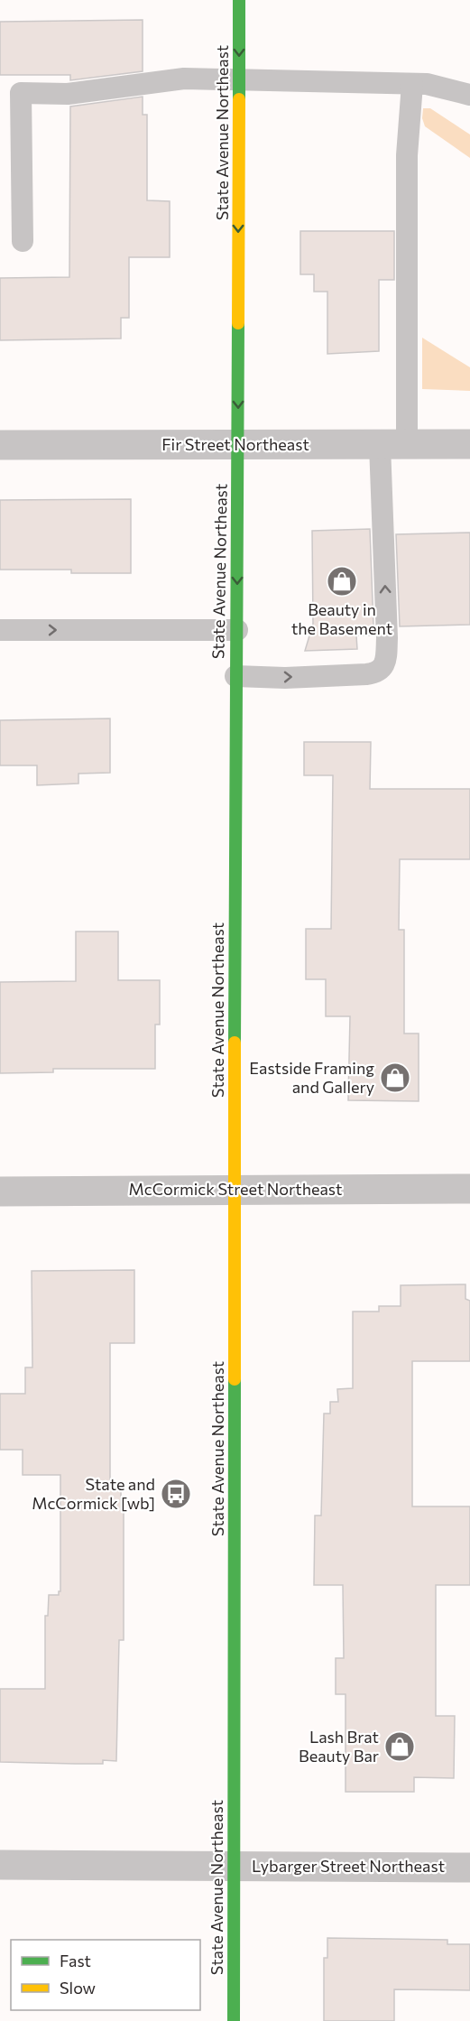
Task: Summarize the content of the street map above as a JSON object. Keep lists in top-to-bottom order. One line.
{"streets":{"main road":["State Avenue Northeast"],"street":["Fir Street Northeast","McCormick Street Northeast","Lybarger Street Northeast"]},"crossings":[["State Avenue Northeast","Fir Street Northeast"],["State Avenue Northeast","McCormick Street Northeast"],["State Avenue Northeast","Lybarger Street Northeast"]],"places":{"shop":["Beauty in the Basement","Eastside Framing and Gallery","Lash Brat Beauty Bar"],"bus stop":["State and McCormick [wb]"]},"legend":["Fast","Slow"]}
